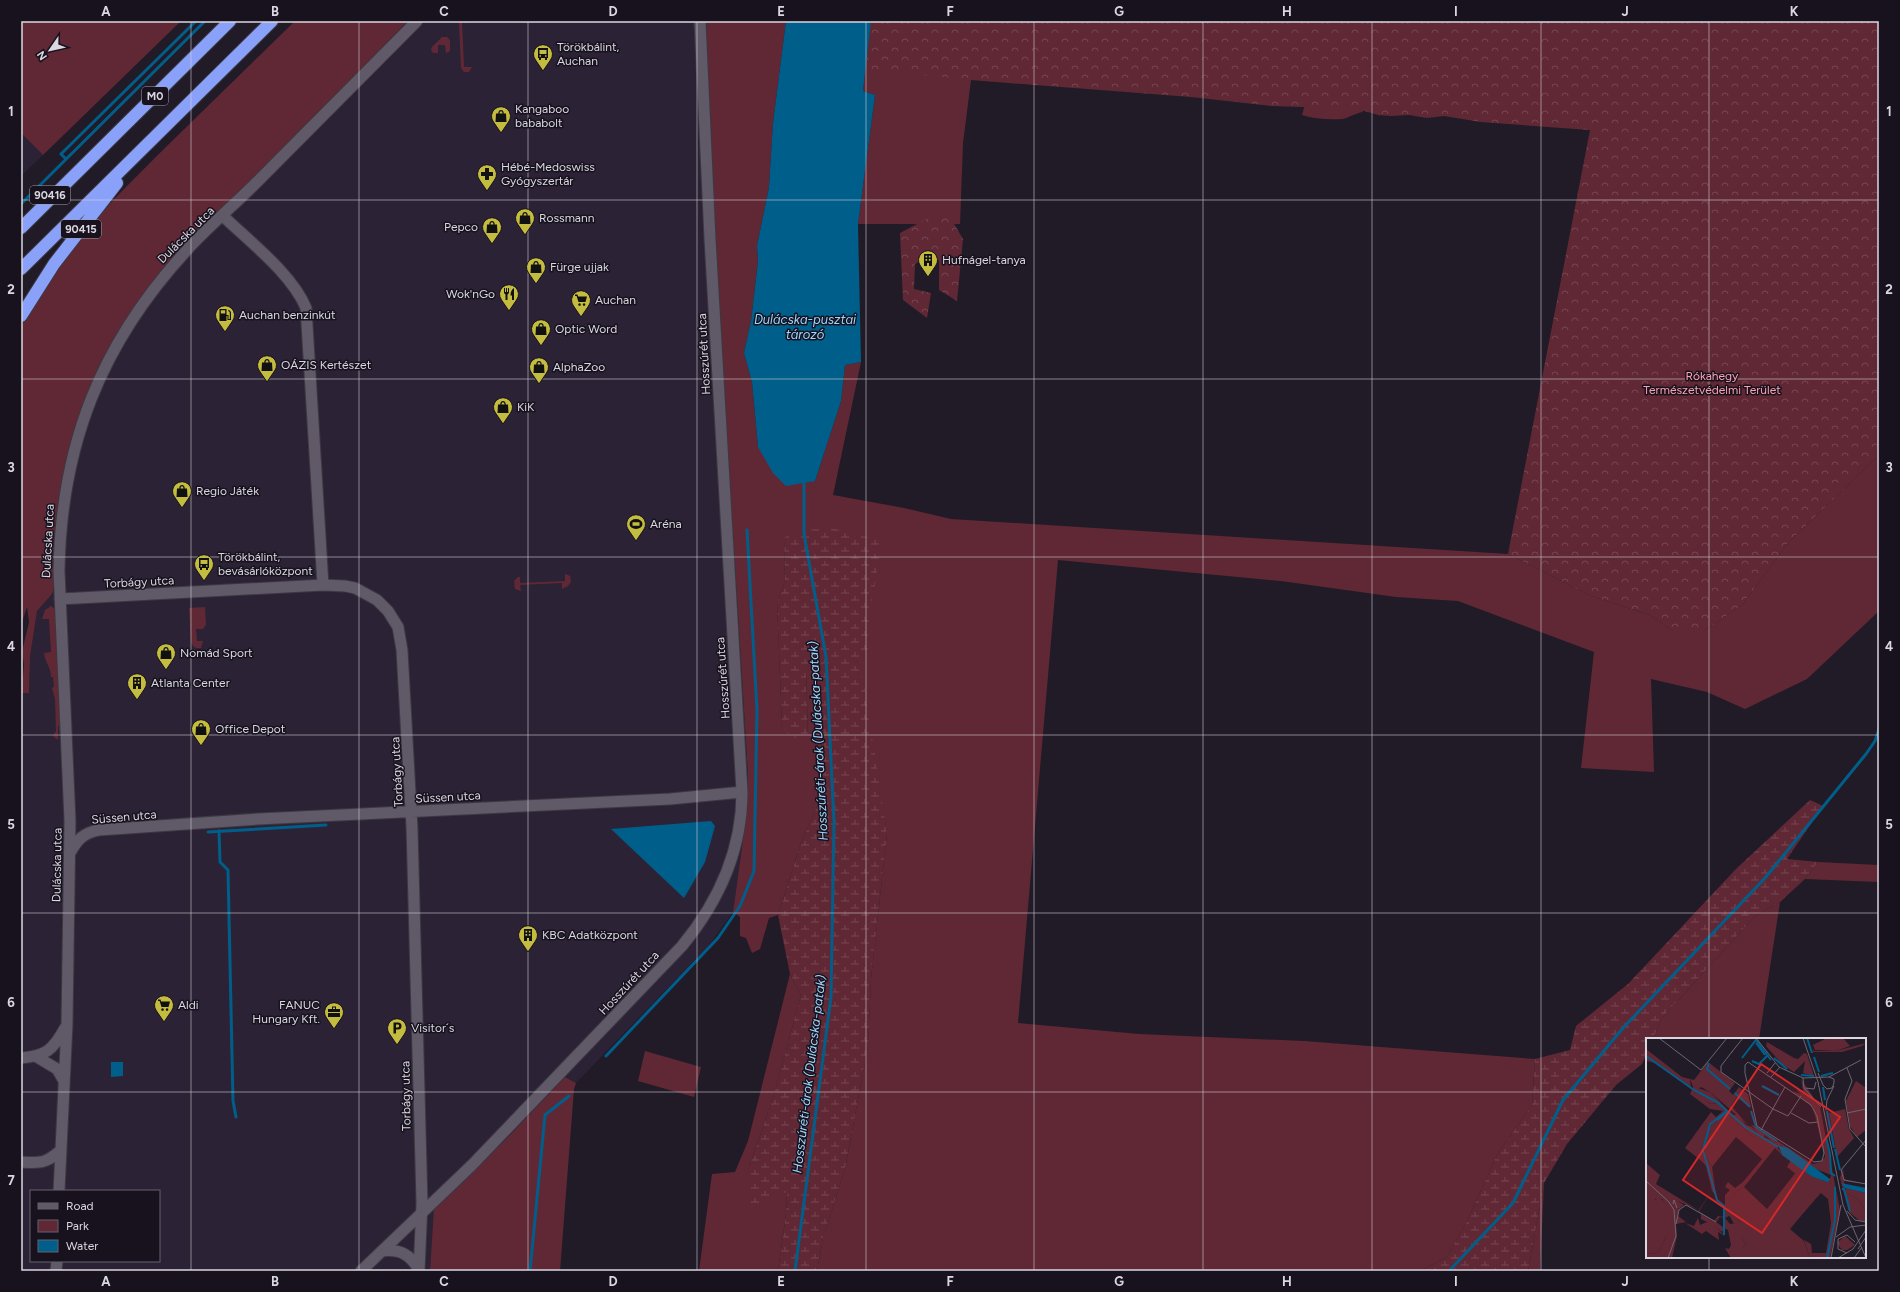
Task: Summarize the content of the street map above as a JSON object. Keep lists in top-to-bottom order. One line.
{"streets":{"highway":["M0","90416","90415"],"street":["Dulácska utca","Hosszúrét utca","Torbágy utca","Süssen utca"]},"crossings":[["M0","90416"],["M0","90415"],["Dulácska utca","Torbágy utca"],["Dulácska utca","Süssen utca"],["Hosszúrét utca","Torbágy utca"],["Hosszúrét utca","Süssen utca"],["Torbágy utca","Süssen utca"]],"water":["Dulácska-pusztai tározó","Hosszúréti-árok (Dulácska-patak)"],"parks":["Rókahegy Természetvédelmi Terület"],"places":{"bus stop":["Törökbálint, Auchan","Törökbálint, bevásárlóközpont"],"shop":["Kangaboo bababolt","Rossmann","Pepco","Fürge ujjak","Optic Word","OÁZIS Kertészet","AlphaZoo","KiK","Regio Játék","Nomád Sport","Office Depot"],"pharmacy":["Hébé-Medoswiss Gyógyszertár"],"building":["Hufnágel-tanya","Atlanta Center","KBC Adatközpont"],"restaurant":["Wok'nGo"],"supermarket":["Auchan","Aldi"],"fuel station":["Auchan benzinkút"],"sports":["Aréna"],"office":["FANUC Hungary Kft."],"parking":["Visitor´s"]},"legend":["Road","Park","Water"],"north":"bottom left","grid":{"columns":["A","B","C","D","E","F","G","H","I","J","K"],"rows":["1","2","3","4","5","6","7"]}}
